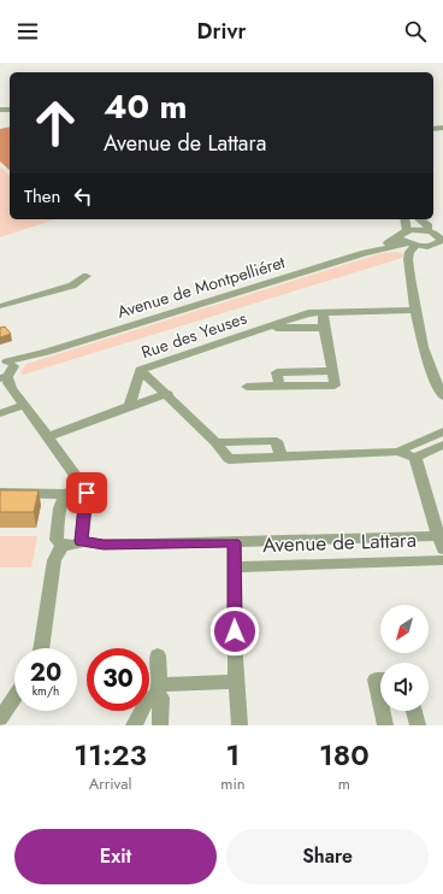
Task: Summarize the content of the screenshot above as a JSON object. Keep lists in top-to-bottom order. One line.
{"streets":{"street":["Avenue de Montpelliéret","Rue des Yeuses","Avenue de Lattara"]},"north":"bottom left","page":{"header":"Drivr","turn":["40 m","Avenue de Lattara"],"then":"Then","speed":"20 km/h","limit":"30","eta":["11:23","Arrival","1","min","180","m"],"buttons":["Exit","Share"]}}
